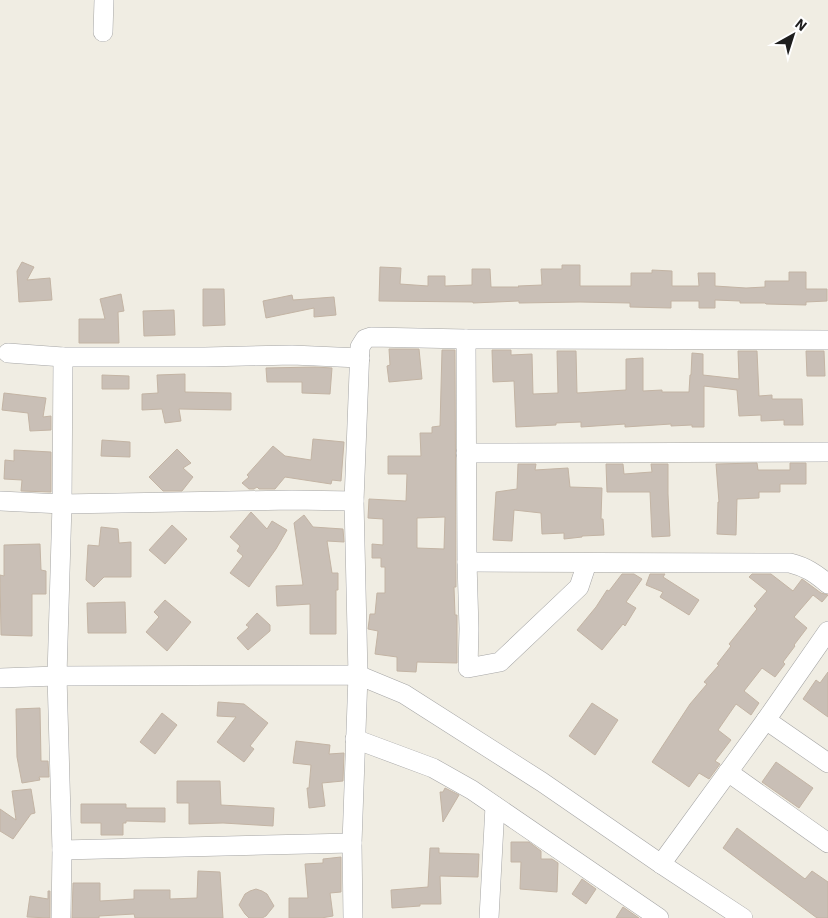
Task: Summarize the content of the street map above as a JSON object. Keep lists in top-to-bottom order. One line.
{"north":"top right"}
